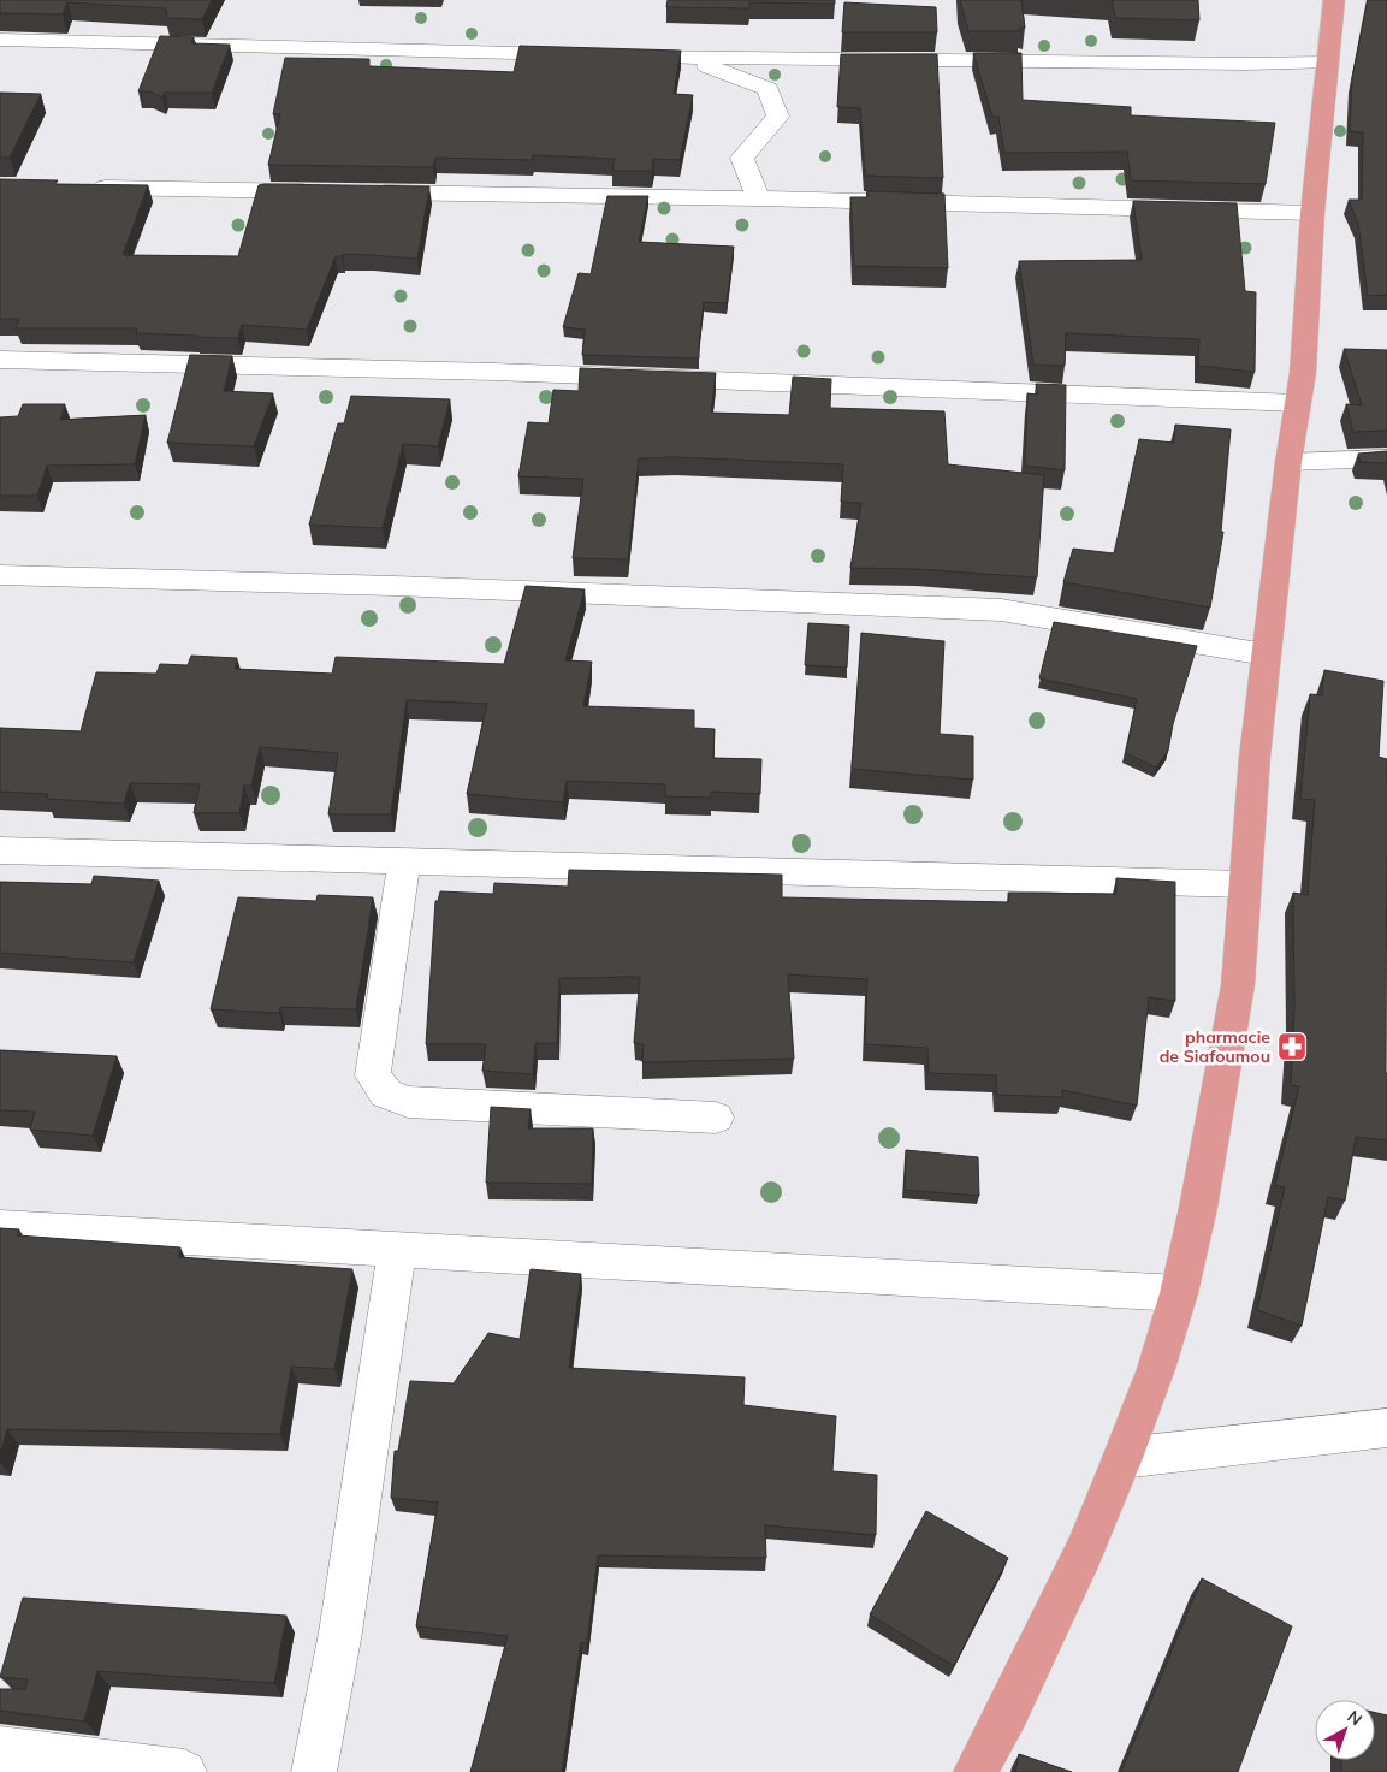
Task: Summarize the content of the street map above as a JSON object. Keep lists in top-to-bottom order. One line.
{"places":{"pharmacy":["pharmacie de Siafoumou"]},"north":"top right"}
